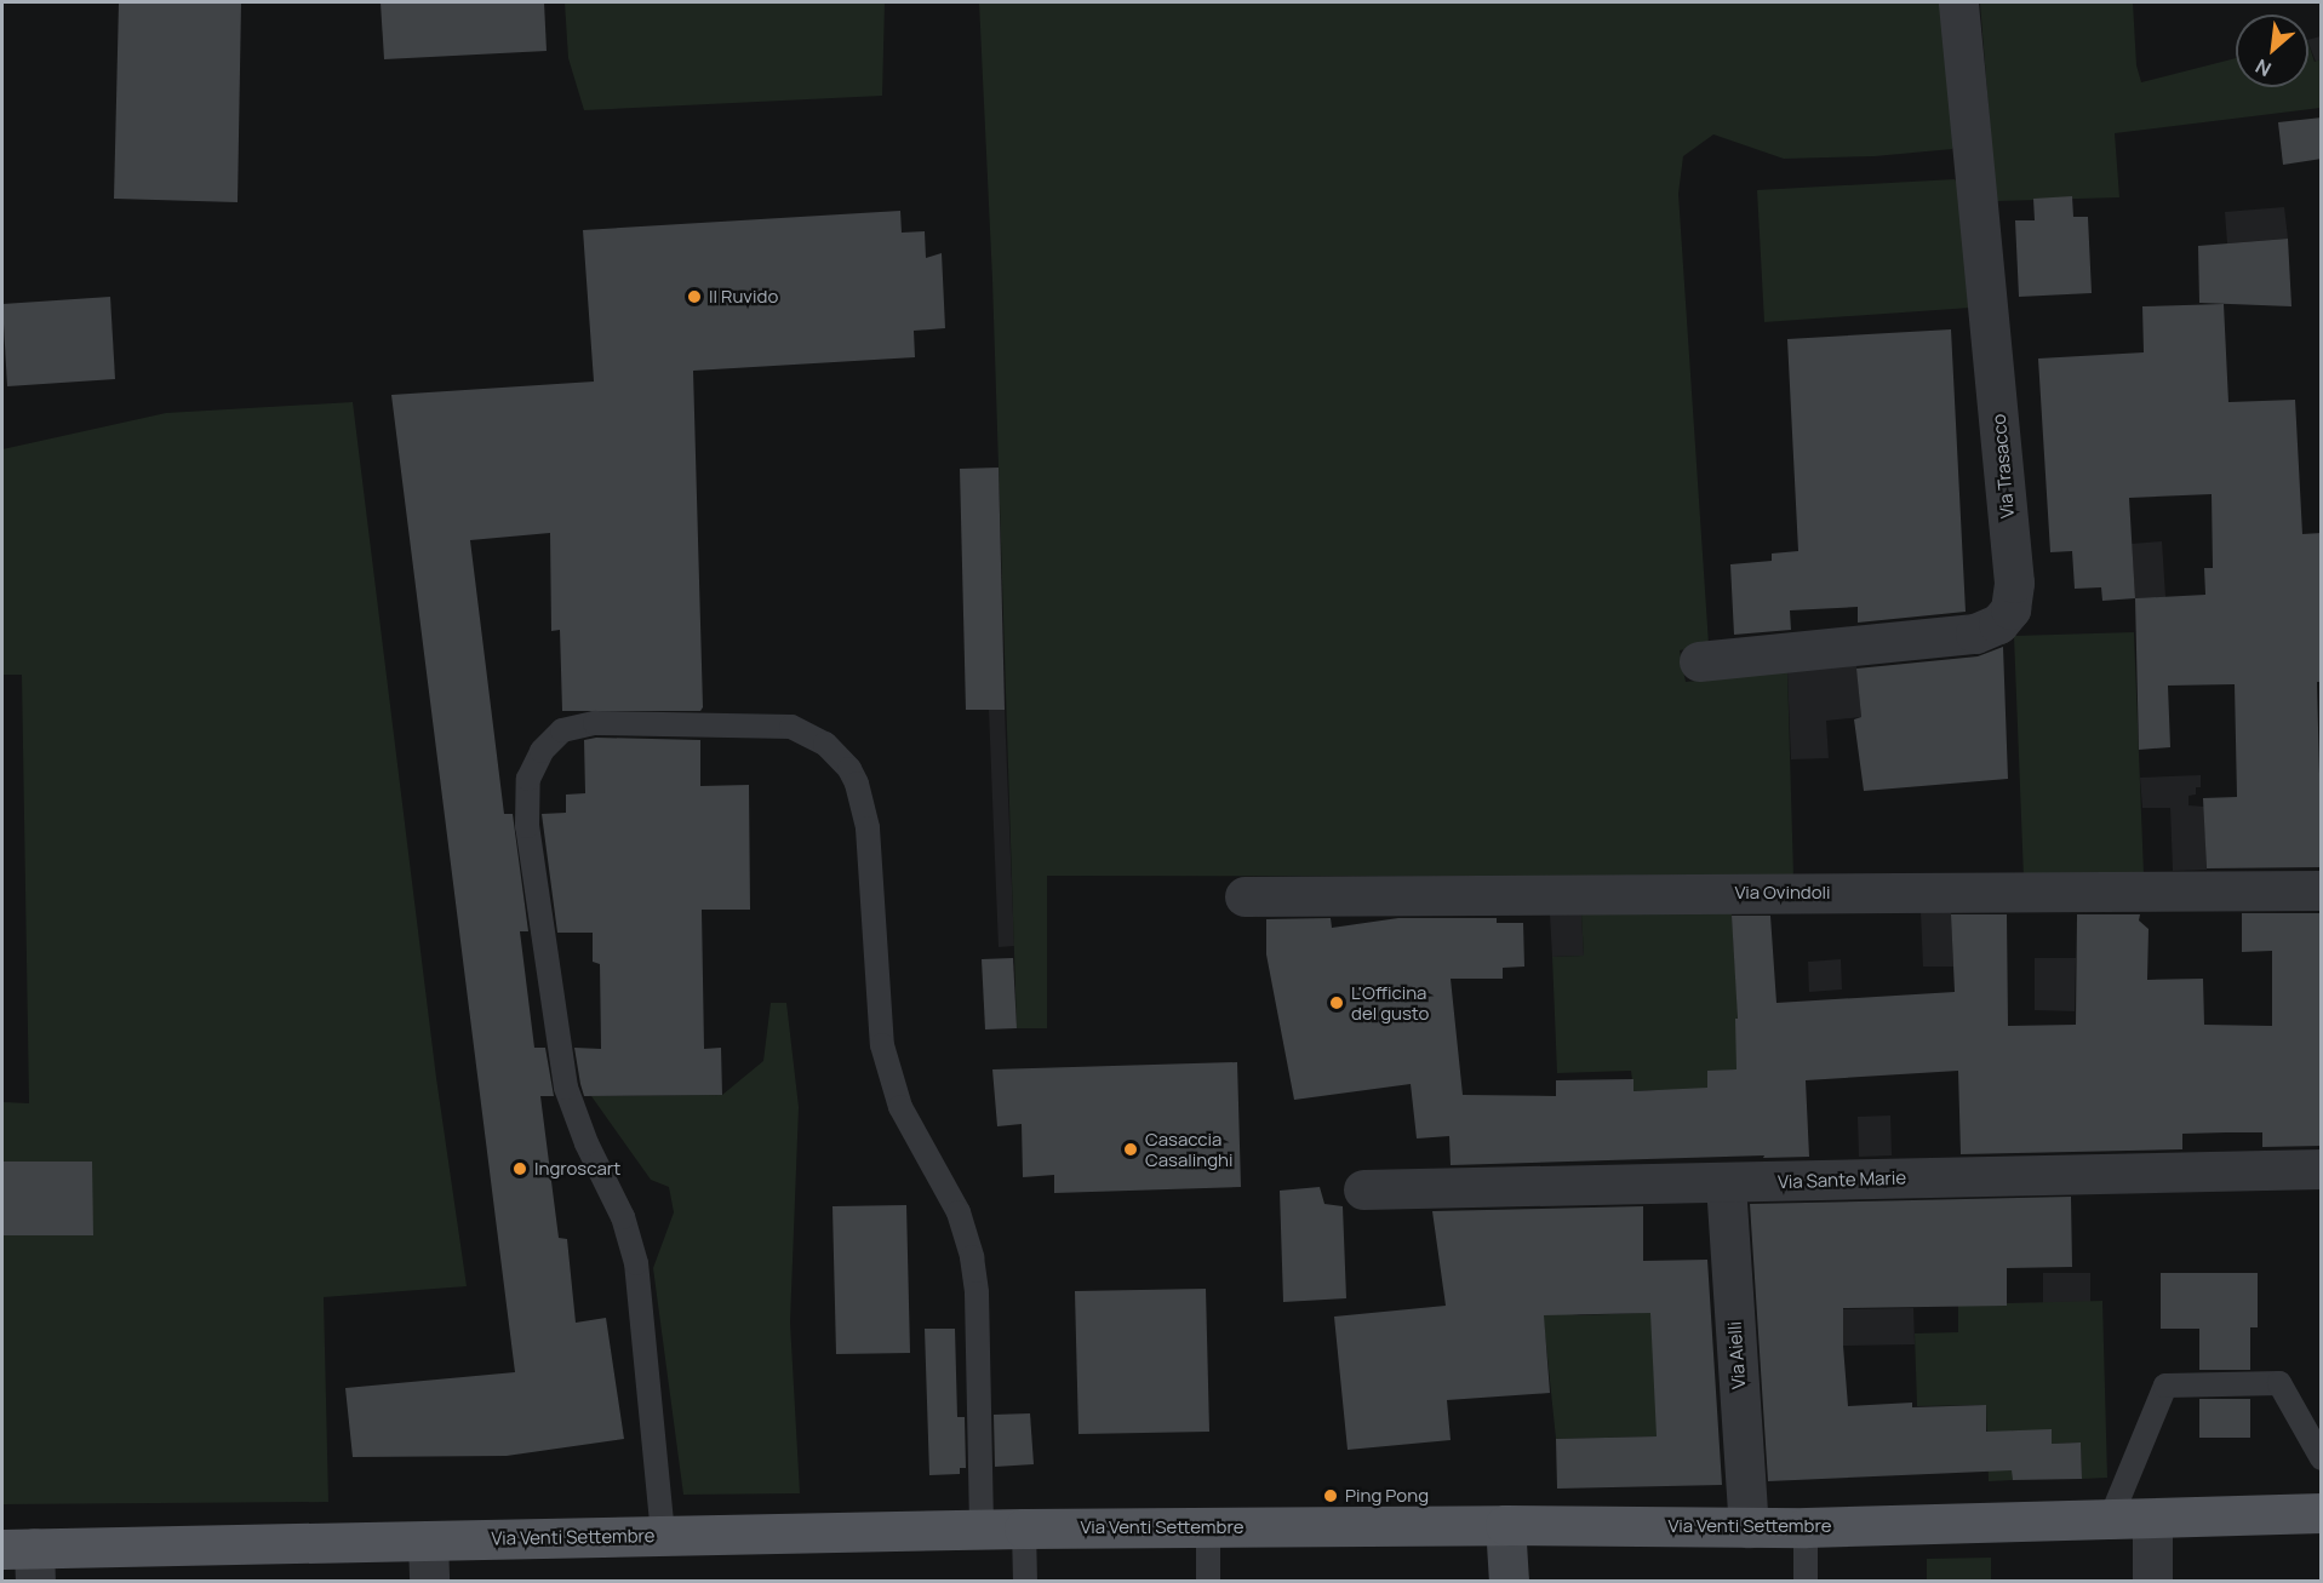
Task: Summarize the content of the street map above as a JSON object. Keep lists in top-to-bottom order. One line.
{"streets":{"main road":["Via Venti Settembre"],"street":["Via Trasacco","Via Ovindoli","Via Sante Marie","Via Aielli"]},"crossings":[["Via Sante Marie","Via Aielli"],["Via Aielli","Via Venti Settembre"]],"places":["Il Ruvido","L'Officina del gusto","Casaccia Casalinghi","Ingroscart","Ping Pong"],"north":"bottom left"}
